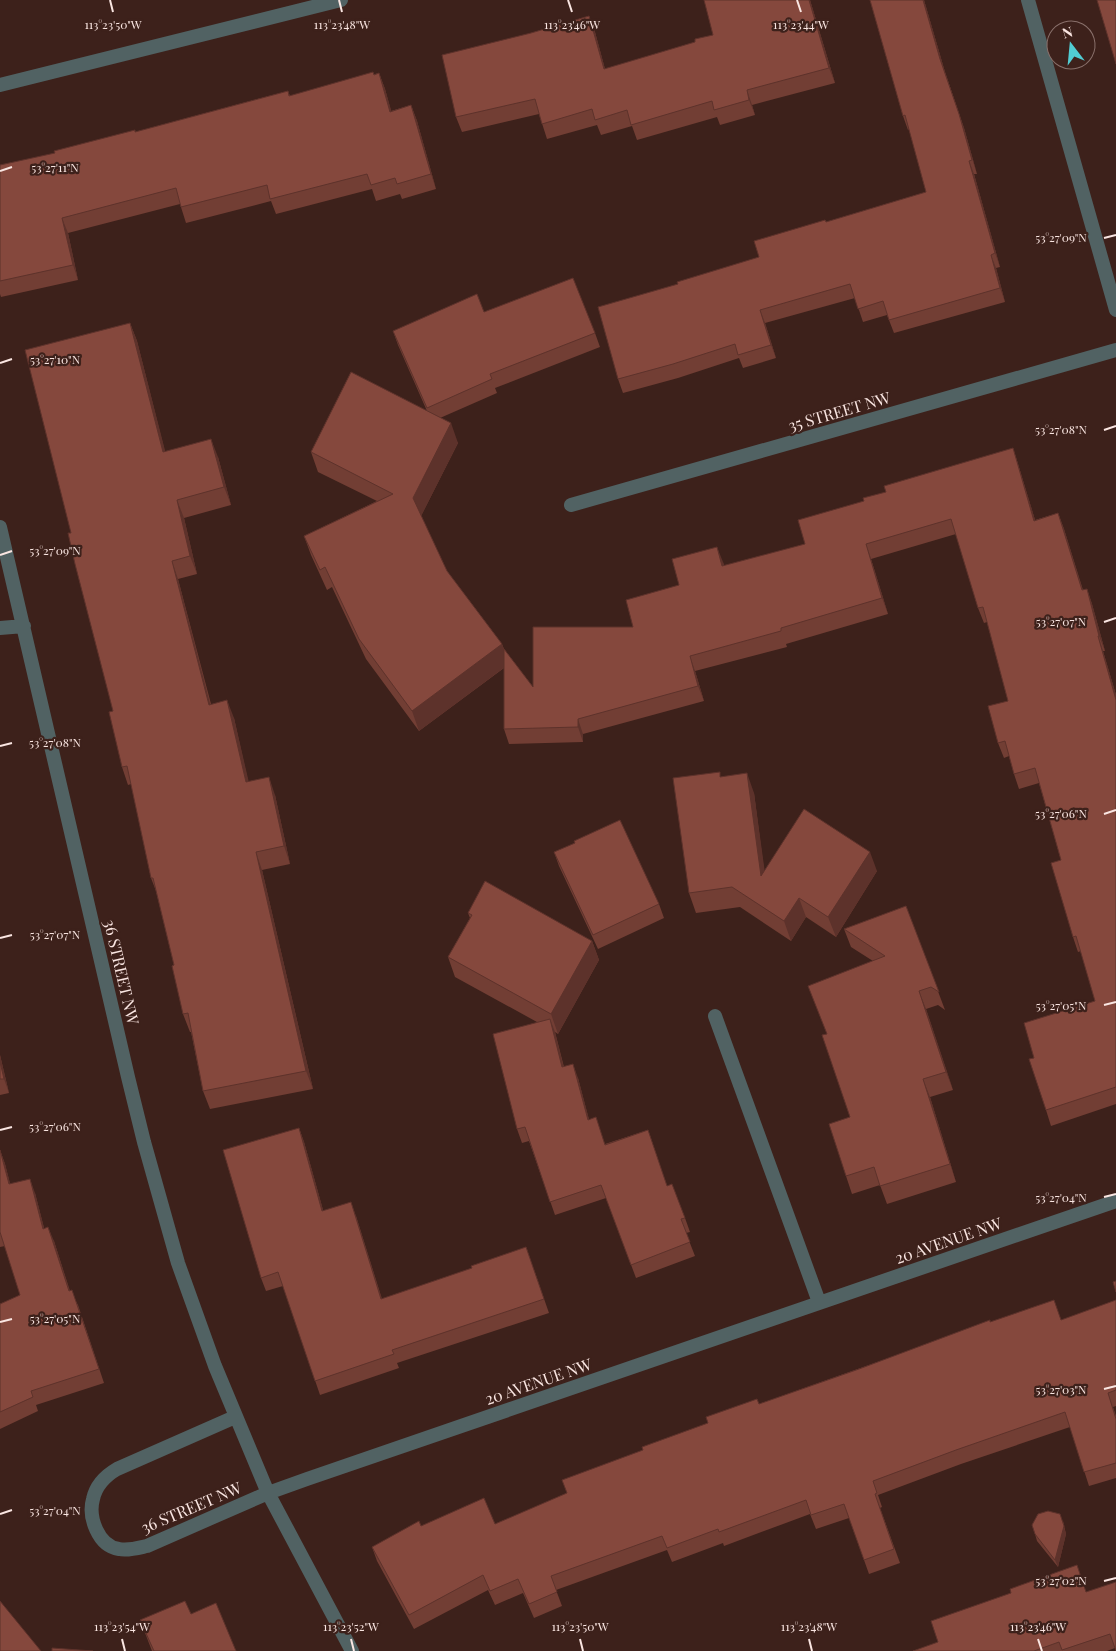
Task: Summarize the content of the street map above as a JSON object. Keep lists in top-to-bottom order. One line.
{"streets":{"street":["35 STREET NW","36 STREET NW","20 AVENUE NW"]},"crossings":[["36 STREET NW","20 AVENUE NW"]],"north":"top","coordinates":["113°23'50\"W","113°23'48\"W","113°23'46\"W","113°23'44\"W","53°27'11\"N","53°27'09\"N","53°27'10\"N","53°27'08\"N","53°27'07\"N","53°27'06\"N","53°27'05\"N","53°27'04\"N","53°27'03\"N","53°27'02\"N","113°23'54\"W","113°23'52\"W"]}
